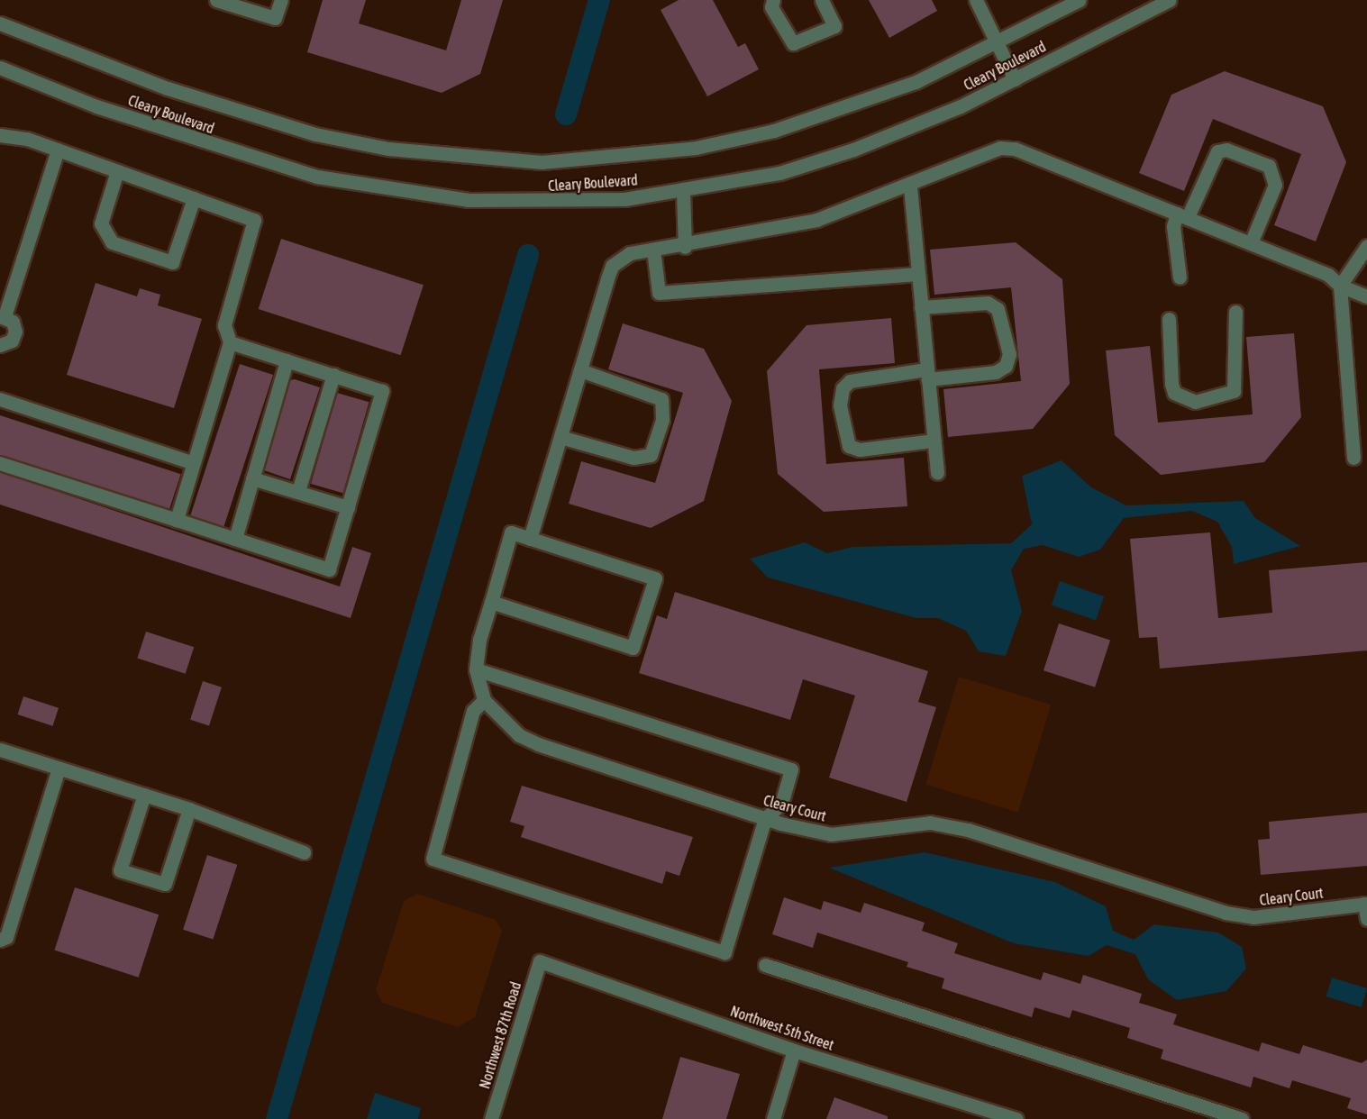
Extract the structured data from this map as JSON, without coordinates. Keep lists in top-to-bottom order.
{
  "streets": {
    "street": [
      "Cleary Boulevard",
      "Cleary Court",
      "Northwest 5th Street",
      "Northwest 87th Road"
    ]
  },
  "crossings": [
    ["Northwest 5th Street", "Northwest 87th Road"]
  ]
}
